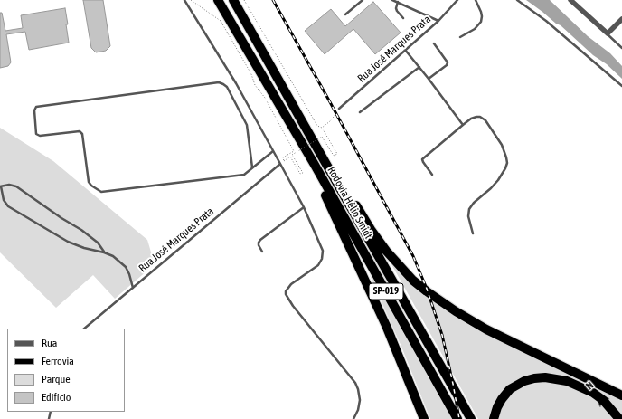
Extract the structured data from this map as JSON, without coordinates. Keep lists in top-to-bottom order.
{
  "streets": {
    "highway": ["Rodovia Hélio Smidt", "SP-019"],
    "lane": ["Rua José Marques Prata"]
  },
  "legend": [
    "Rua",
    "Ferrovia",
    "Parque",
    "Edifício"
  ],
  "north": "top left"
}
